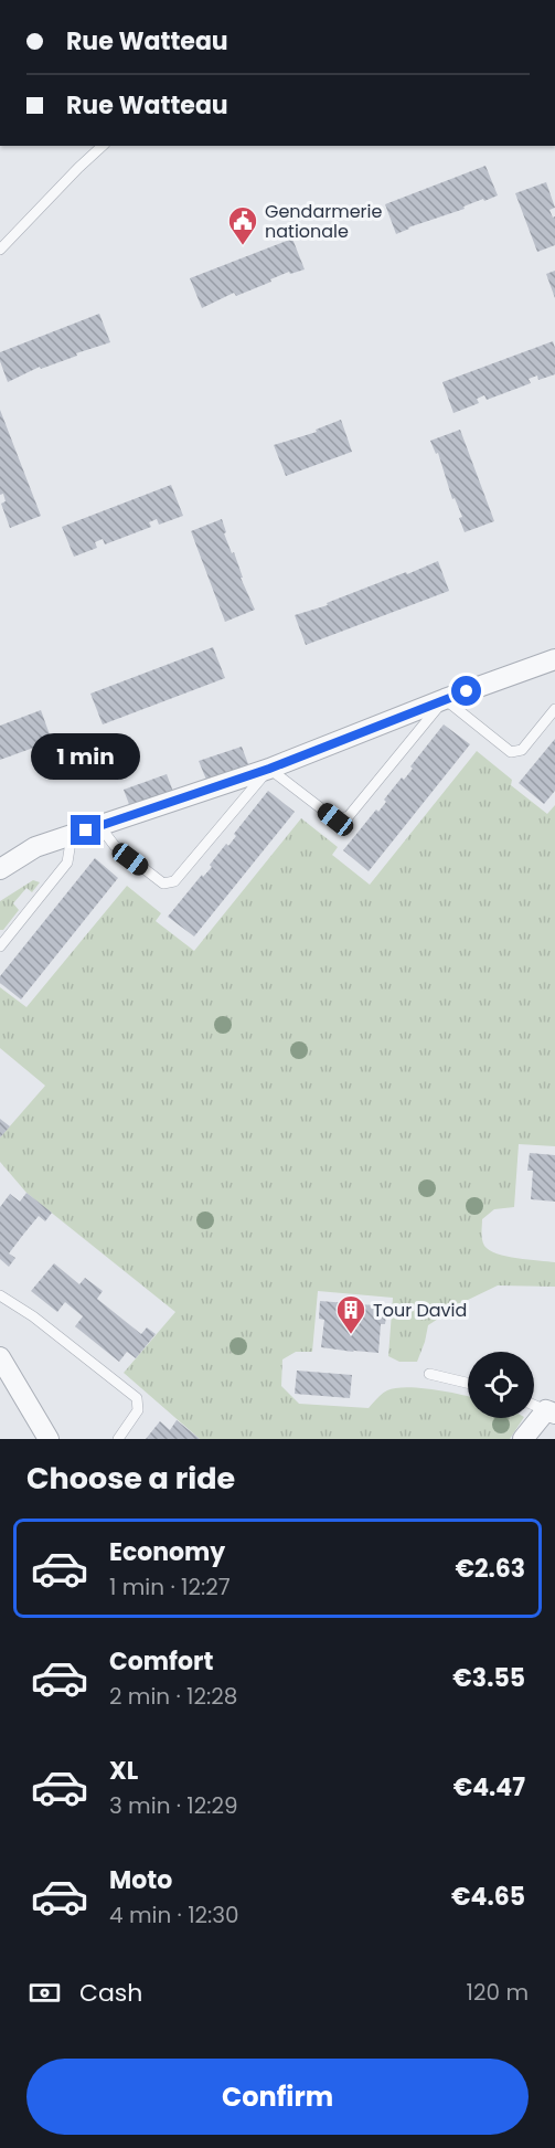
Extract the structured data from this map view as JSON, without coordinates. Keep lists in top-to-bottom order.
{
  "places": {
    "public building": ["Gendarmerie nationale"],
    "building": ["Tour David"]
  },
  "page": {
    "banner": ["Rue Watteau", "Rue Watteau"],
    "bubble": "1 min",
    "heading": "Choose a ride",
    "list": [
      {
        "name": "Economy",
        "note": "1 min · 12:27",
        "value": "€2.63"
      },
      {
        "name": "Comfort",
        "note": "2 min · 12:28",
        "value": "€3.55"
      },
      {
        "name": "XL",
        "note": "3 min · 12:29",
        "value": "€4.47"
      },
      {
        "name": "Moto",
        "note": "4 min · 12:30",
        "value": "€4.65"
      }
    ],
    "pay": ["Cash", "120 m"],
    "buttons": "Confirm"
  }
}
